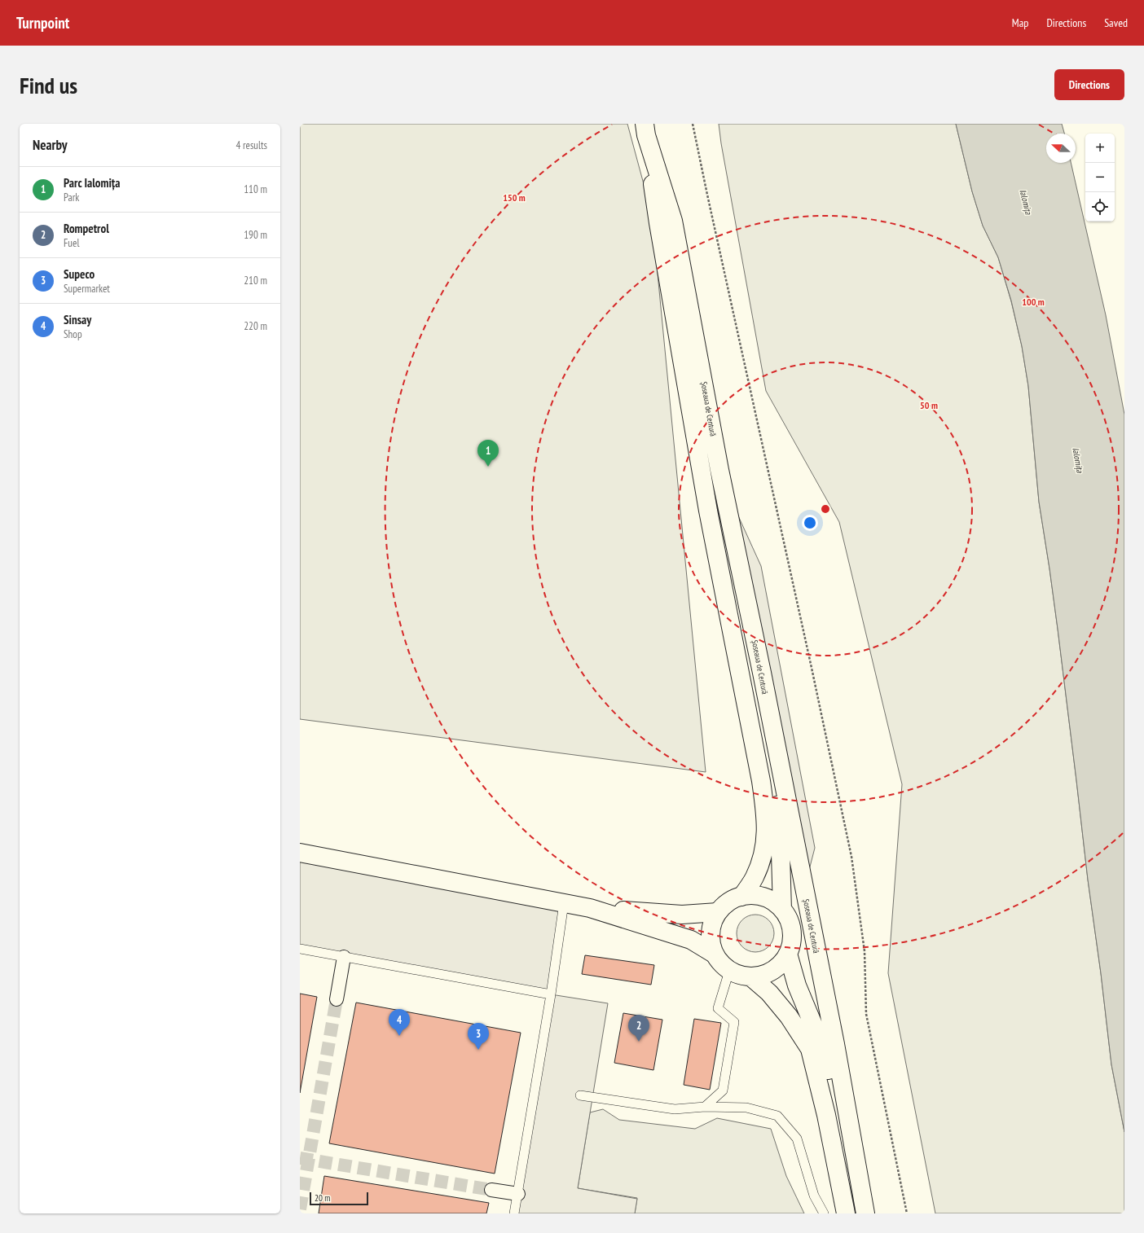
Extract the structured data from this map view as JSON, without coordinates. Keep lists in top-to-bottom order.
{
  "streets": {
    "main road": ["Șoseaua de Centură"]
  },
  "water": ["Ialomița"],
  "scale_bar": "20 m",
  "north": "left",
  "page": {
    "header": "Turnpoint",
    "nav": ["Map", "Directions", "Saved"],
    "buttons": "Directions",
    "title": "Find us",
    "heading": ["Nearby", "4 results"],
    "map_buttons": ["+", "−"],
    "list": [
      {
        "mark": "1",
        "name": "Parc Ialomița",
        "note": "Park",
        "value": "110 m"
      },
      {
        "mark": "2",
        "name": "Rompetrol",
        "note": "Fuel",
        "value": "190 m"
      },
      {
        "mark": "3",
        "name": "Supeco",
        "note": "Supermarket",
        "value": "210 m"
      },
      {
        "mark": "4",
        "name": "Sinsay",
        "note": "Shop",
        "value": "220 m"
      }
    ],
    "pins": [
      "1",
      "4",
      "2",
      "3"
    ],
    "scale": "20 m"
  },
  "rings": ["150 m", "100 m", "50 m"]
}
